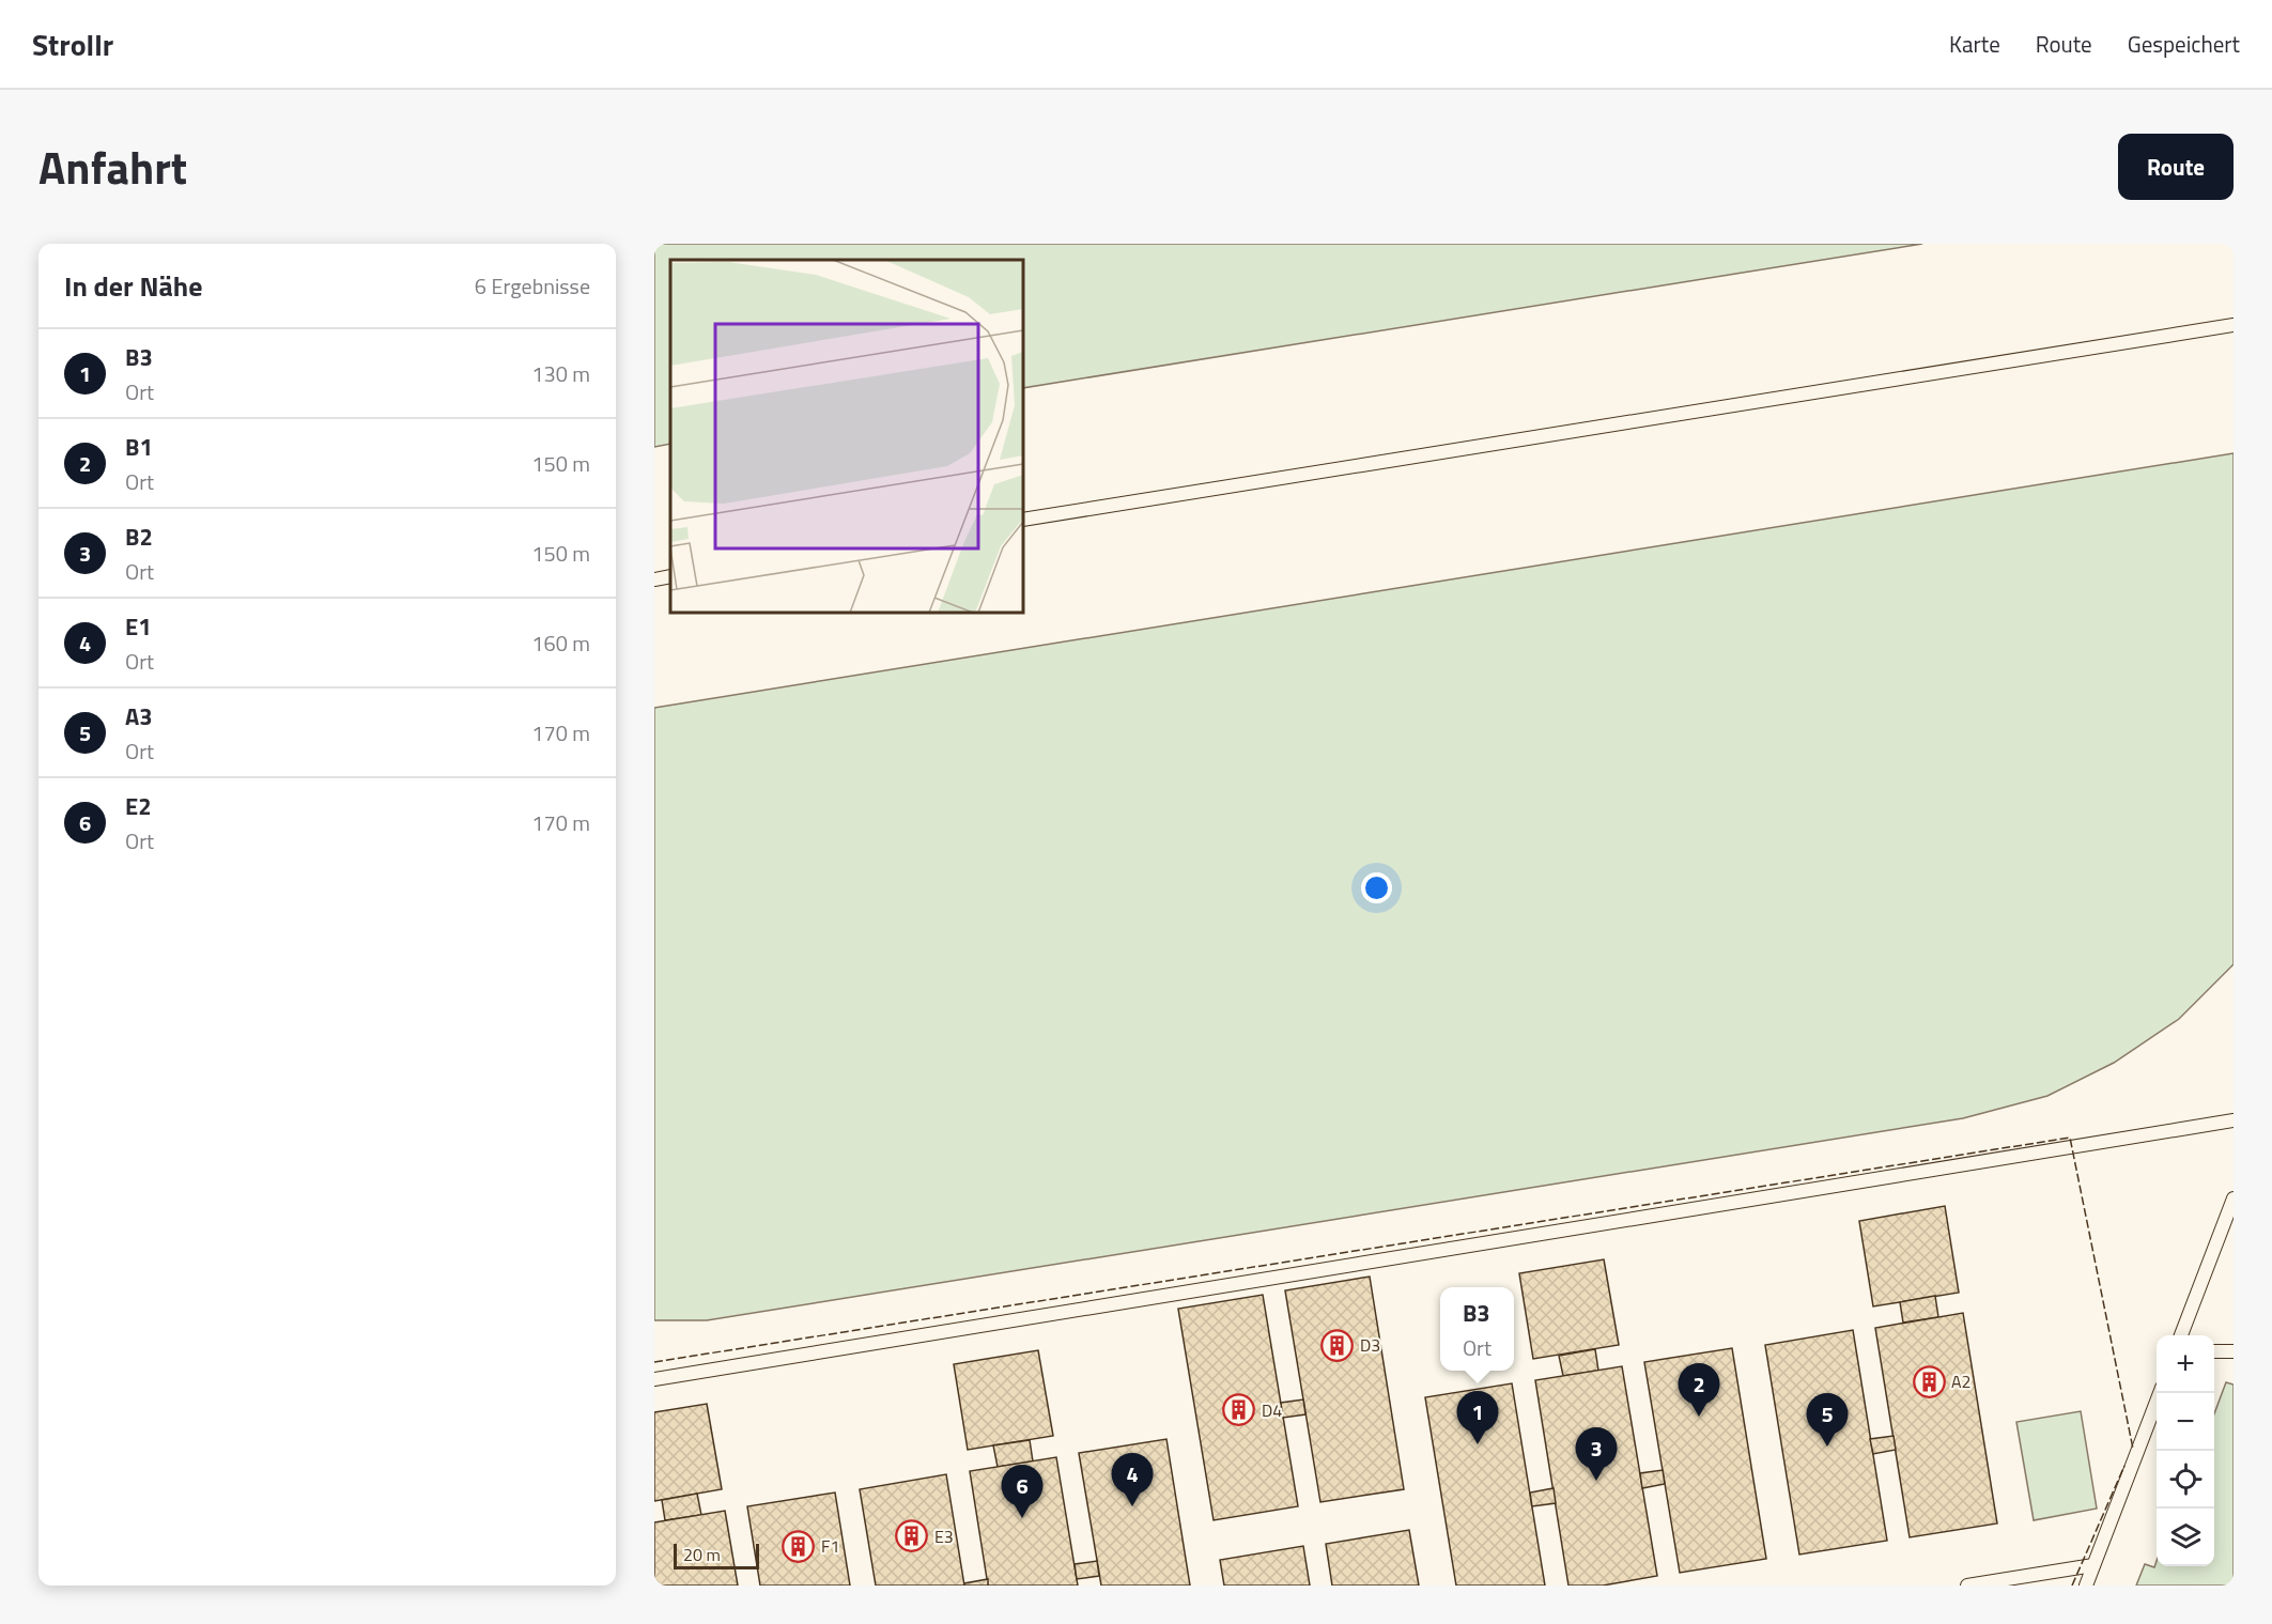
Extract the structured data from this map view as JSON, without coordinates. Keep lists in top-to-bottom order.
{
  "places": {
    "building": [
      "D3",
      "A2",
      "D4",
      "E3",
      "F1"
    ]
  },
  "scale_bar": "20 m",
  "page": {
    "header": "Strollr",
    "nav": ["Karte", "Route", "Gespeichert"],
    "title": "Anfahrt",
    "buttons": "Route",
    "heading": ["In der Nähe", "6 Ergebnisse"],
    "list": [
      {
        "mark": "1",
        "name": "B3",
        "note": "Ort",
        "value": "130 m"
      },
      {
        "mark": "2",
        "name": "B1",
        "note": "Ort",
        "value": "150 m"
      },
      {
        "mark": "3",
        "name": "B2",
        "note": "Ort",
        "value": "150 m"
      },
      {
        "mark": "4",
        "name": "E1",
        "note": "Ort",
        "value": "160 m"
      },
      {
        "mark": "5",
        "name": "A3",
        "note": "Ort",
        "value": "170 m"
      },
      {
        "mark": "6",
        "name": "E2",
        "note": "Ort",
        "value": "170 m"
      }
    ],
    "popup": ["B3", "Ort"],
    "map_buttons": ["+", "−"],
    "pins": [
      "2",
      "1",
      "5",
      "3",
      "4",
      "6"
    ],
    "scale": "20 m"
  }
}
